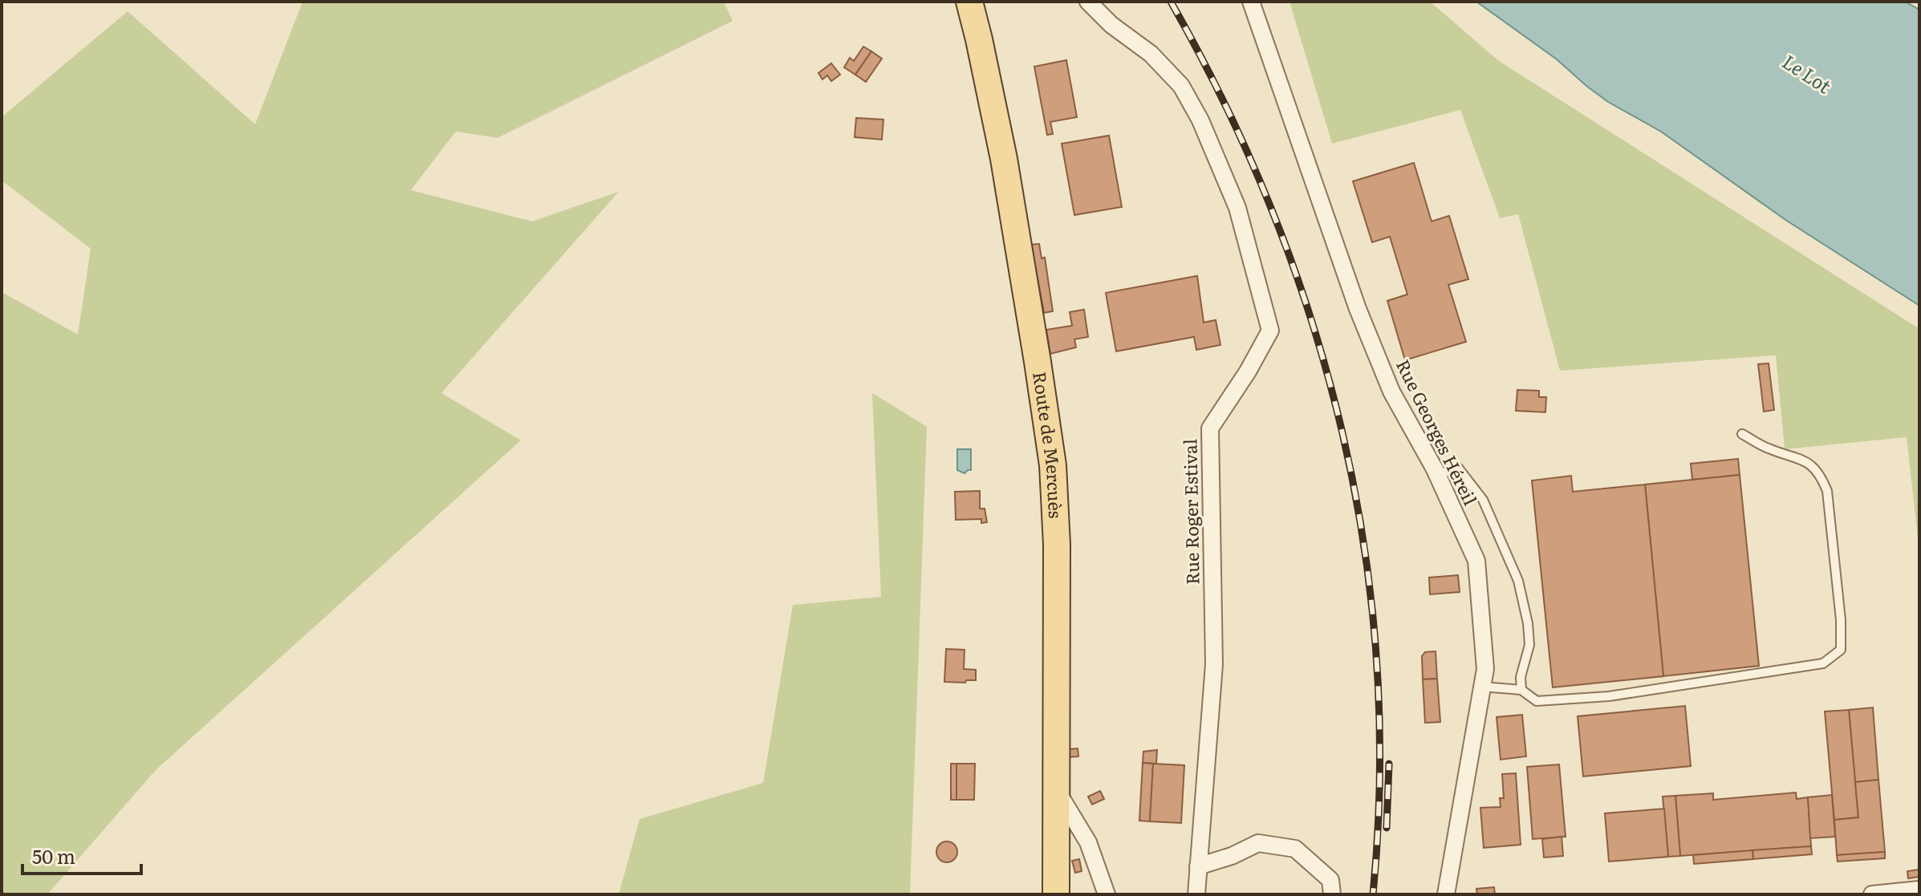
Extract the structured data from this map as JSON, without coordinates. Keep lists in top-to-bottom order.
{
  "streets": {
    "main road": ["Route de Mercuès"],
    "street": ["Rue Georges Héreil", "Rue Roger Estival"]
  },
  "water": ["Le Lot"],
  "scale_bar": "50 m"
}
